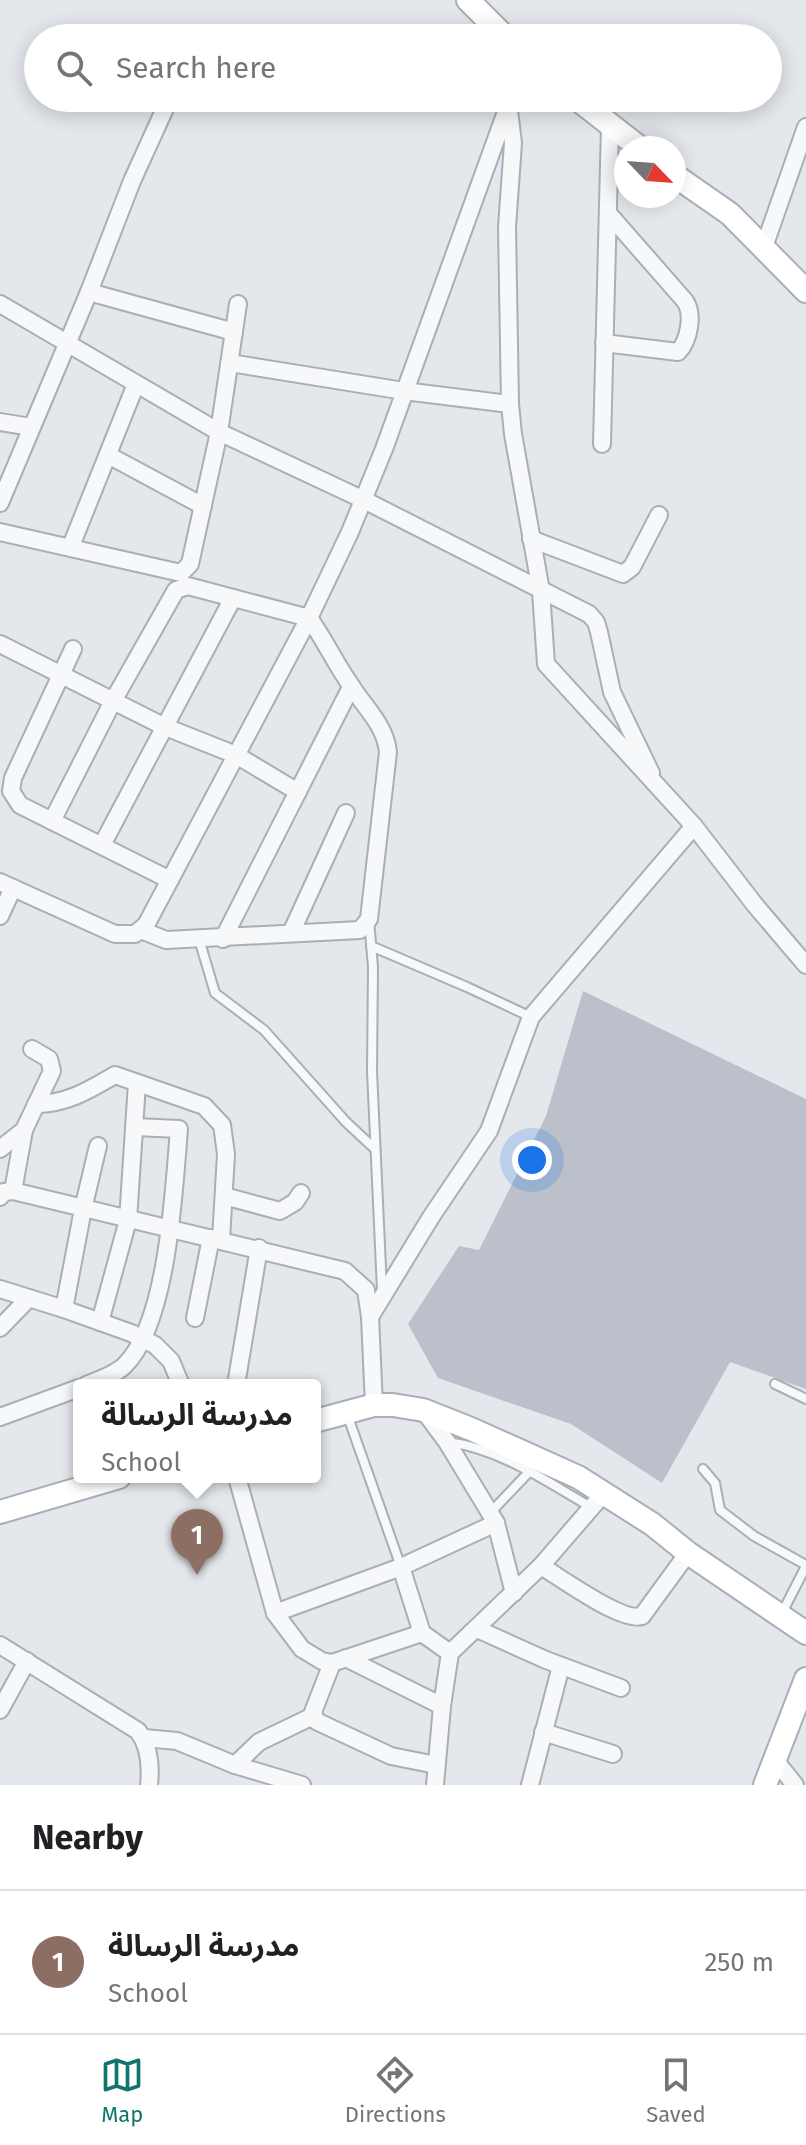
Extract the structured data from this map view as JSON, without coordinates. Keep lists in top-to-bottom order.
{
  "north": "bottom right",
  "page": {
    "search": "Search here",
    "popup": ["مدرسة الرسالة", "School"],
    "pins": "1",
    "heading": "Nearby",
    "list": [
      {
        "mark": "1",
        "name": "مدرسة الرسالة",
        "note": "School",
        "value": "250 m"
      }
    ],
    "nav": ["Map", "Directions", "Saved"]
  }
}
